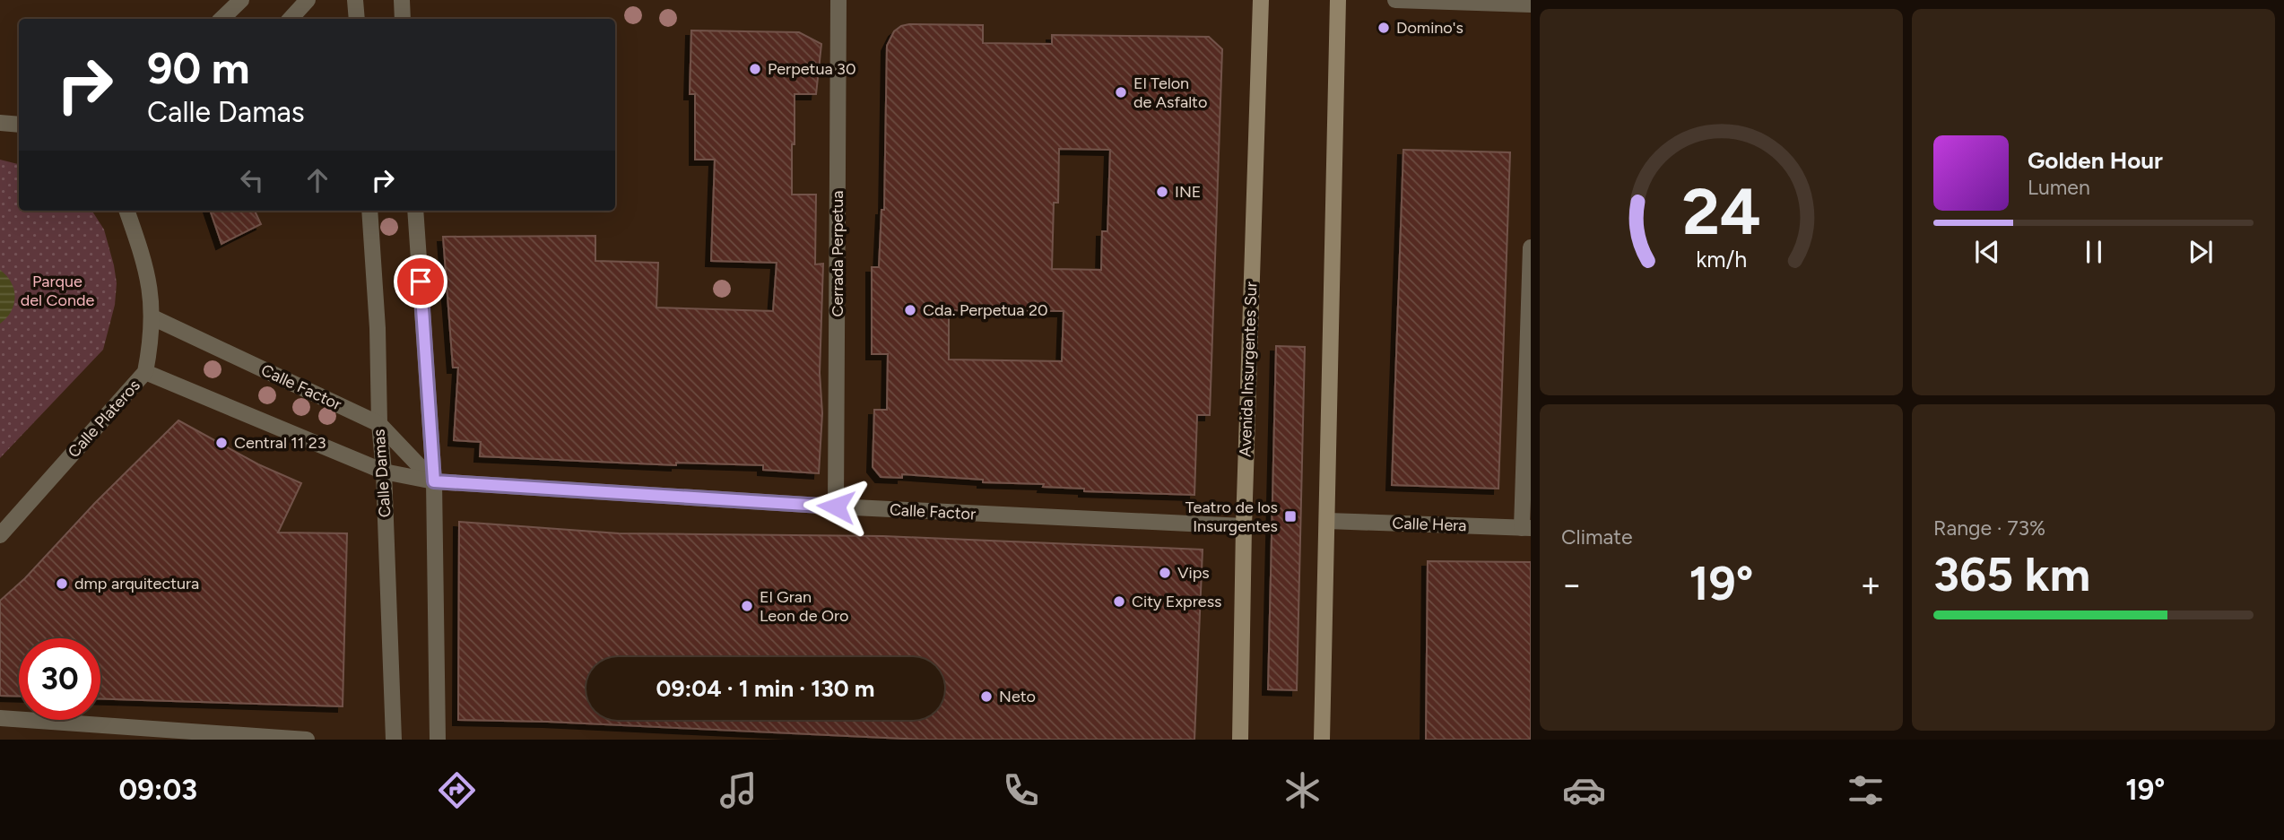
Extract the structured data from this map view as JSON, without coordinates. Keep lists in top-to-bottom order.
{
  "streets": {
    "main road": ["Avenida Insurgentes Sur"],
    "street": [
      "Cerrada Perpetua",
      "Calle Factor",
      "Calle Plateros",
      "Calle Damas",
      "Calle Hera"
    ]
  },
  "crossings": [
    ["Cerrada Perpetua", "Calle Factor"],
    ["Avenida Insurgentes Sur", "Calle Factor"],
    ["Calle Factor", "Calle Plateros"],
    ["Calle Factor", "Calle Damas"]
  ],
  "parks": ["Parque del Conde"],
  "places": {
    "other": [
      "Domino's",
      "Perpetua 30",
      "El Telon de Asfalto",
      "INE",
      "Cda. Perpetua 20",
      "Central 11 23",
      "Vips",
      "dmp arquitectura",
      "City Express",
      "El Gran Leon de Oro",
      "Neto"
    ],
    "transit": ["Teatro de los Insurgentes"]
  },
  "page": {
    "turn": ["90 m", "Calle Damas"],
    "song": ["Golden Hour", "Lumen"],
    "tile": [
      "Climate",
      ["Range · 73%", "365 km"]
    ],
    "heat": ["−", "19°", "+"],
    "limit": "30",
    "trip": "09:04 · 1 min · 130 m",
    "tabs": ["09:03", "19°"],
    "gauge": ["24", "km/h"]
  }
}
